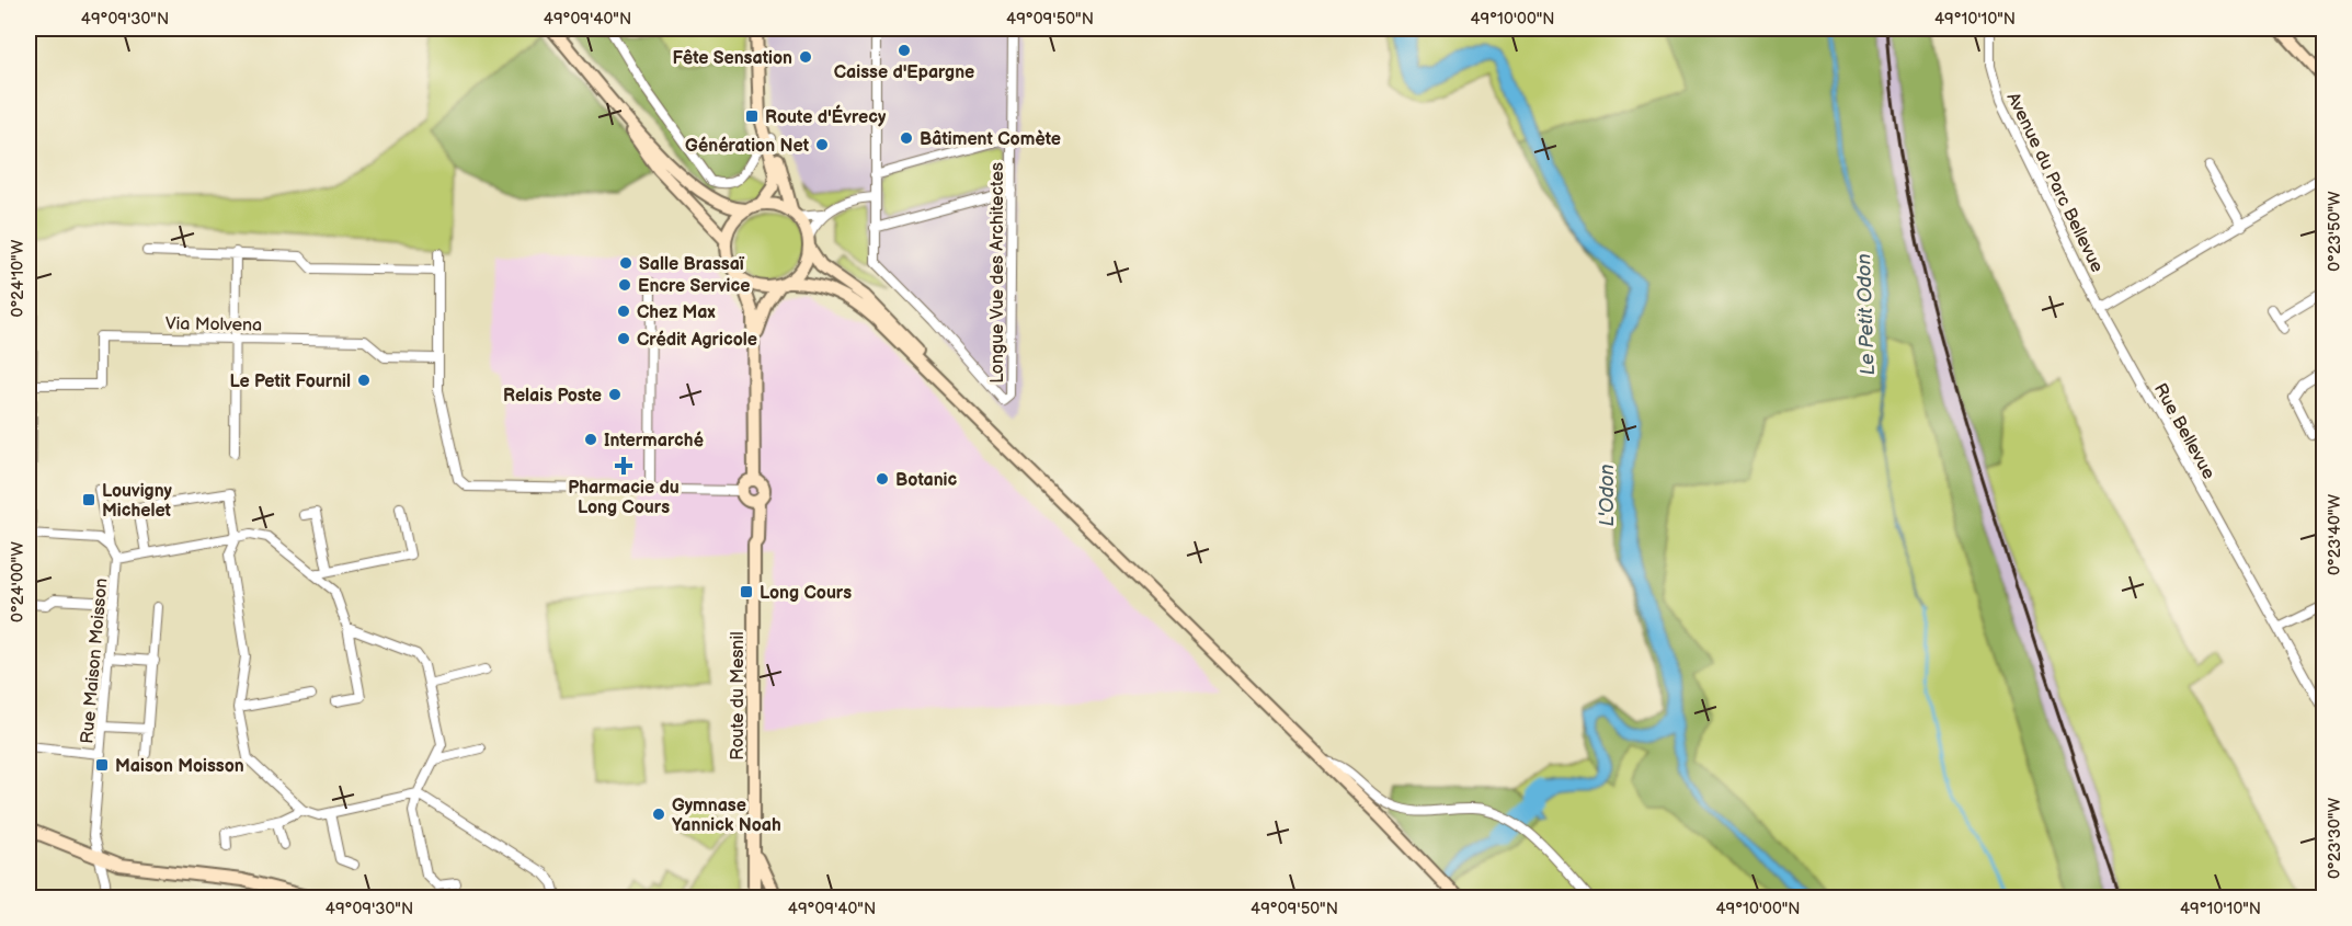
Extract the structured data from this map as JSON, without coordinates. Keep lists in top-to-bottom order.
{
  "streets": {
    "main road": ["Route du Mesnil"],
    "street": [
      "Avenue du Parc Bellevue",
      "Longue Vue des Architectes",
      "Via Molvena",
      "Rue Bellevue",
      "Rue Maison Moisson"
    ]
  },
  "crossings": [
    ["Avenue du Parc Bellevue", "Rue Bellevue"]
  ],
  "water": ["Le Petit Odon", "L'Odon"],
  "places": {
    "other": [
      "Caisse d'Epargne",
      "Fête Sensation",
      "Bâtiment Comète",
      "Génération Net",
      "Salle Brassaï",
      "Encre Service",
      "Chez Max",
      "Crédit Agricole",
      "Le Petit Fournil",
      "Relais Poste",
      "Intermarché",
      "Botanic",
      "Gymnase Yannick Noah"
    ],
    "transit": [
      "Route d'Évrecy",
      "Louvigny Michelet",
      "Long Cours",
      "Maison Moisson"
    ],
    "health": ["Pharmacie du Long Cours"]
  },
  "coordinates": [
    "49°09'30\"N",
    "49°09'40\"N",
    "49°09'50\"N",
    "49°10'00\"N",
    "49°10'10\"N",
    "0°23'50\"W",
    "0°24'10\"W",
    "0°23'40\"W",
    "0°24'00\"W",
    "0°23'30\"W"
  ]
}
